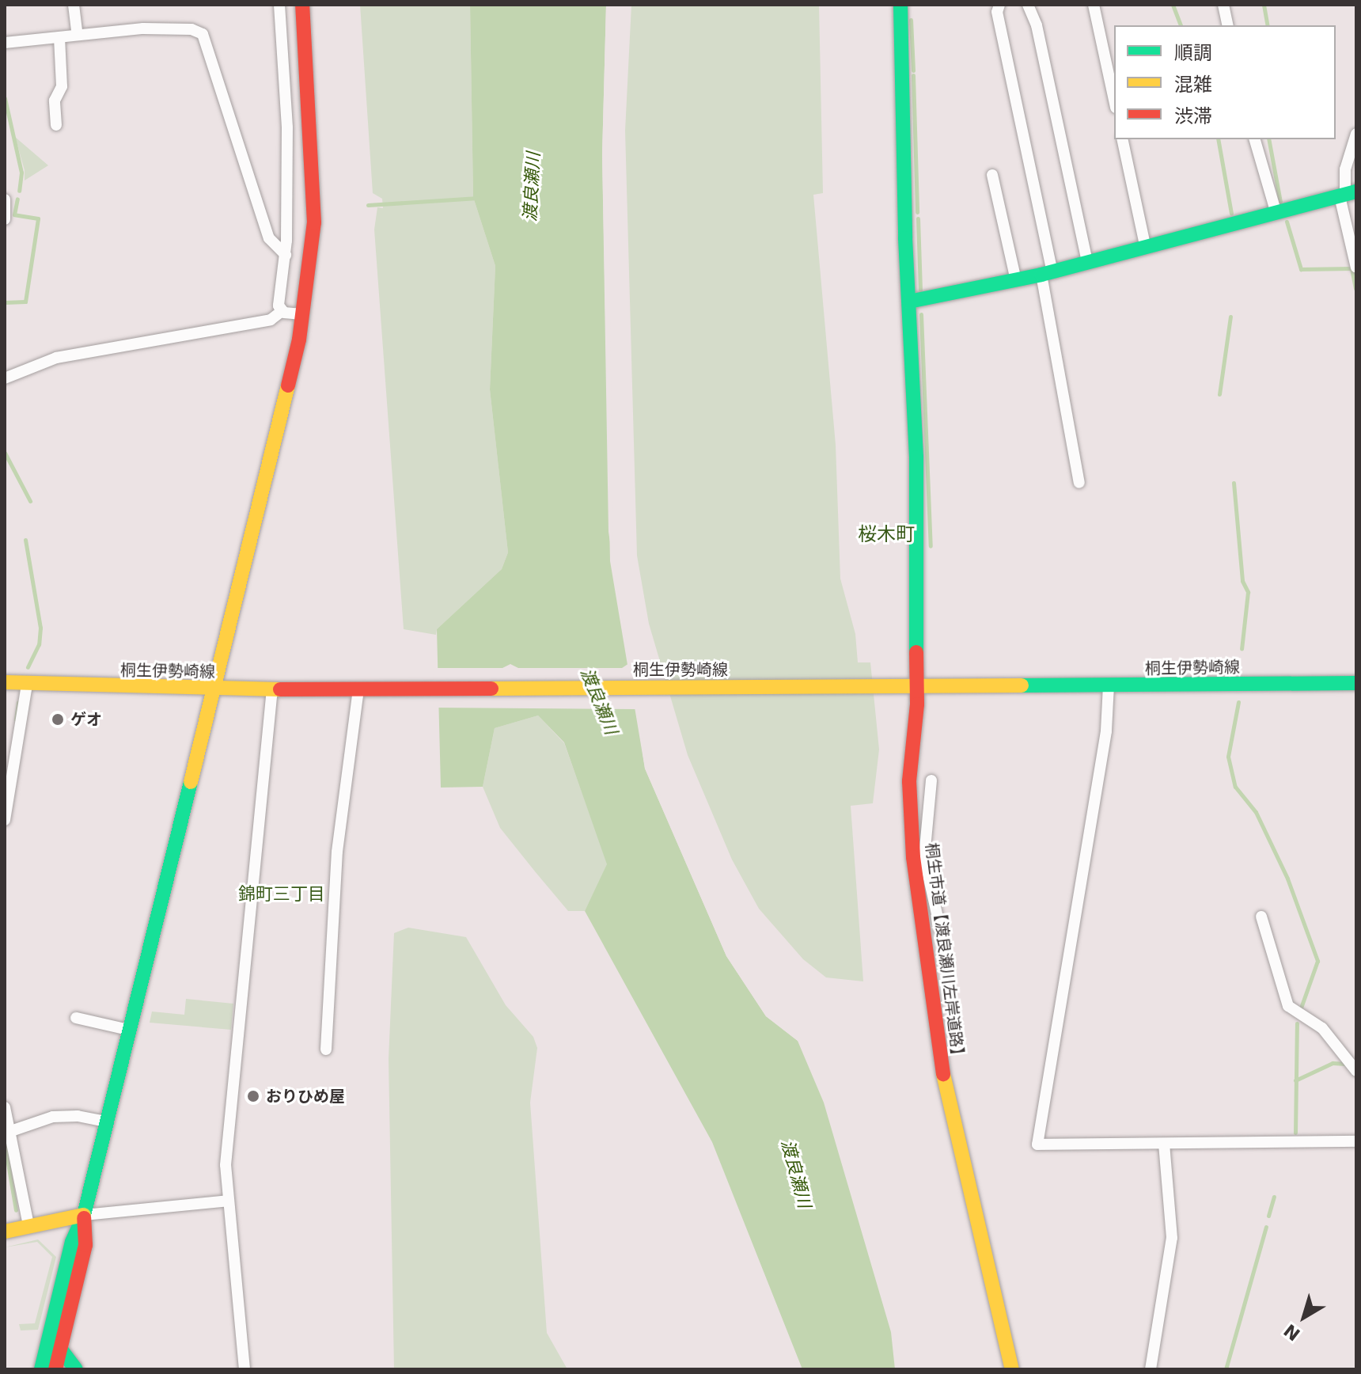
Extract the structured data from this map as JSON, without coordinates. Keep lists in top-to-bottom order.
{
  "streets": {
    "street": ["桐生伊勢崎線", "桐生市道【渡良瀬川左岸道路】"]
  },
  "crossings": [
    ["桐生伊勢崎線", "桐生市道【渡良瀬川左岸道路】"]
  ],
  "districts": ["桜木町", "錦町三丁目"],
  "water": ["渡良瀬川"],
  "places": ["ゲオ", "おりひめ屋"],
  "legend": ["順調", "混雑", "渋滞"],
  "north": "bottom left"
}
